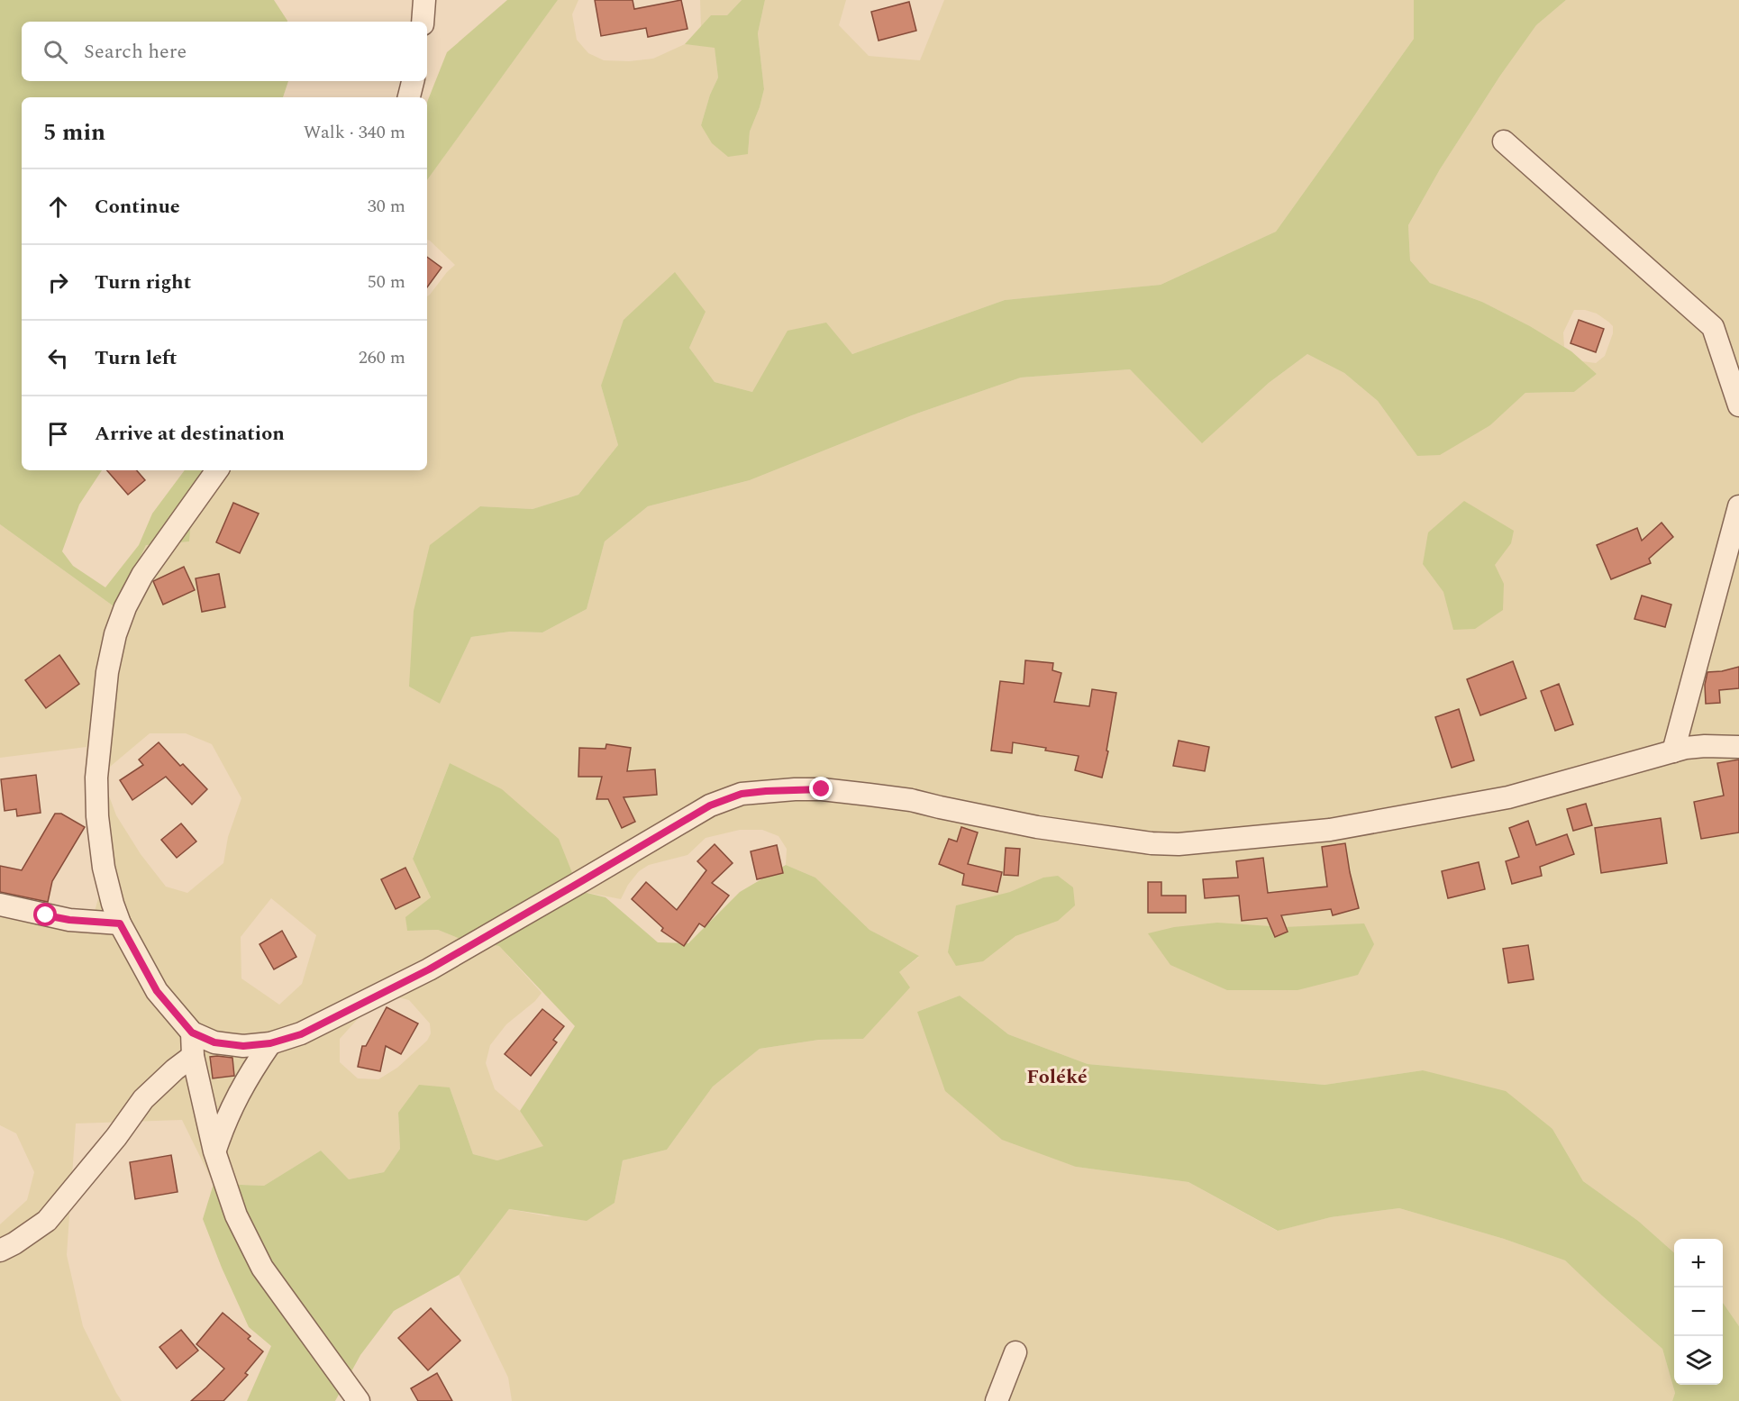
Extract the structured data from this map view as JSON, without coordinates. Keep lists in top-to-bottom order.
{
  "districts": ["Foléké"],
  "page": {
    "search": "Search here",
    "heading": ["5 min", "Walk · 340 m"],
    "list": [
      ["Continue", "30 m"],
      ["Turn right", "50 m"],
      ["Turn left", "260 m"],
      "Arrive at destination"
    ],
    "map_buttons": ["+", "−"]
  }
}
